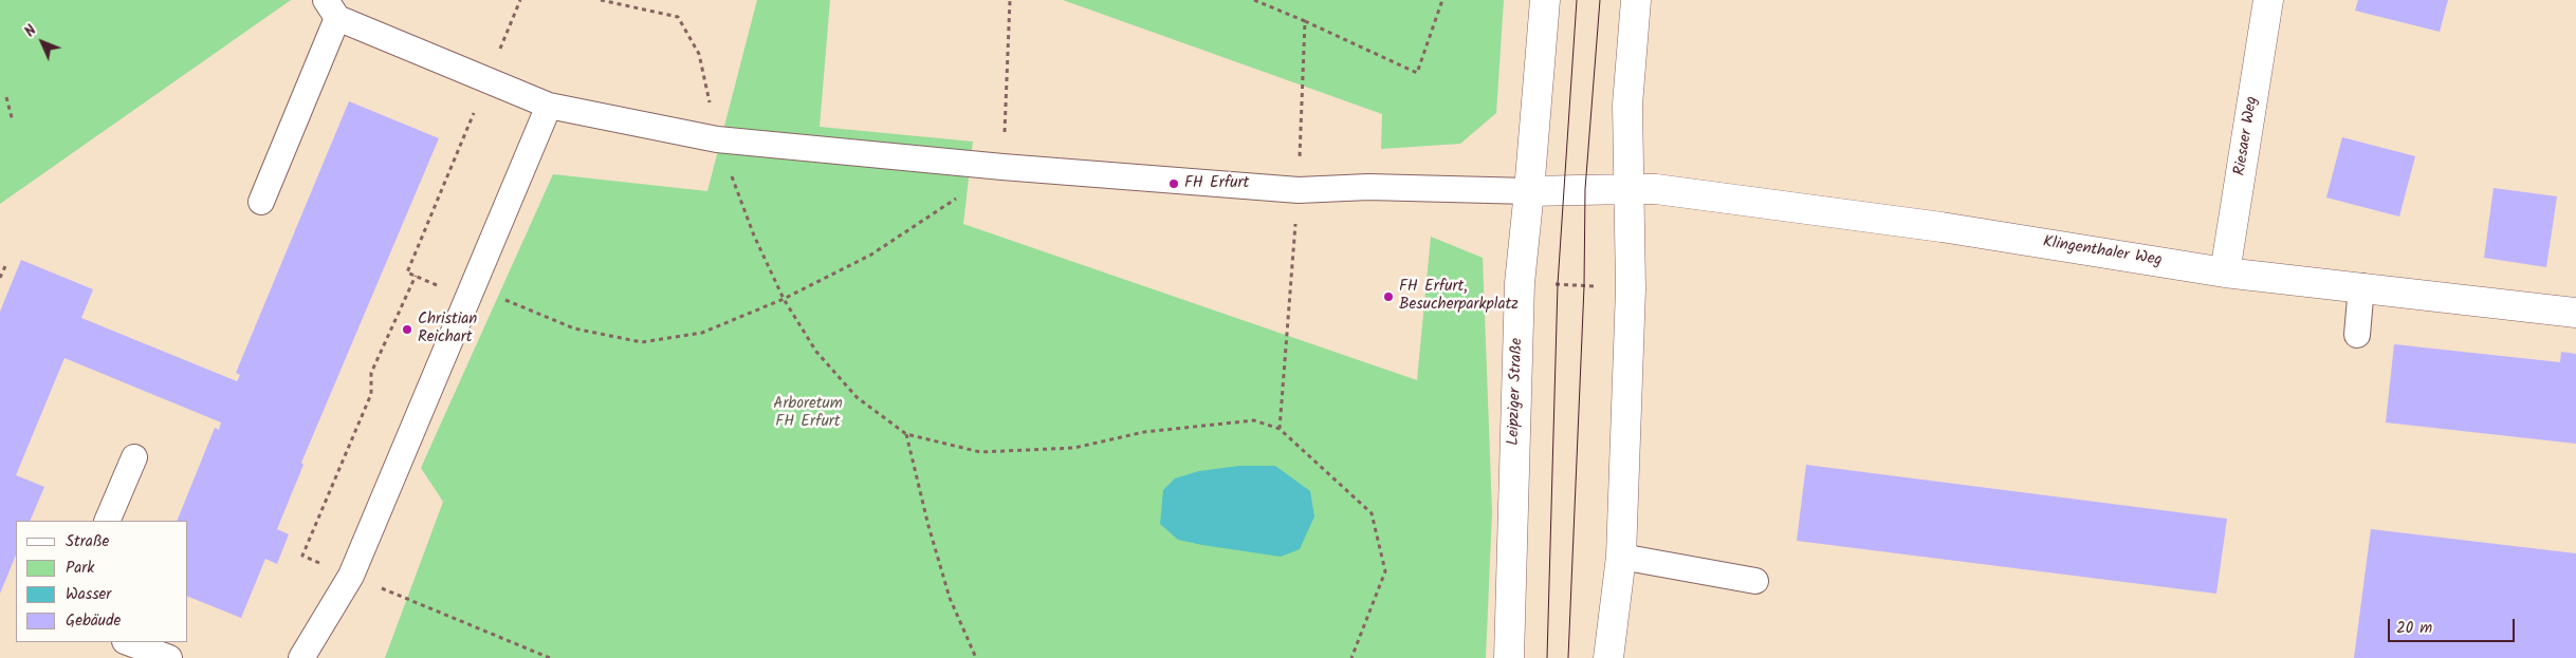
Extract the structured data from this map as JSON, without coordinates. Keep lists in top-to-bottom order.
{
  "streets": {
    "main road": ["Riesaer Weg", "Klingenthaler Weg", "Leipziger Straße"]
  },
  "crossings": [
    ["Riesaer Weg", "Klingenthaler Weg"],
    ["Klingenthaler Weg", "Leipziger Straße"]
  ],
  "parks": ["Arboretum FH Erfurt"],
  "places": ["FH Erfurt", "FH Erfurt, Besucherparkplatz", "Christian Reichart"],
  "legend": [
    "Straße",
    "Park",
    "Wasser",
    "Gebäude"
  ],
  "scale_bar": "20 m",
  "north": "top left"
}
